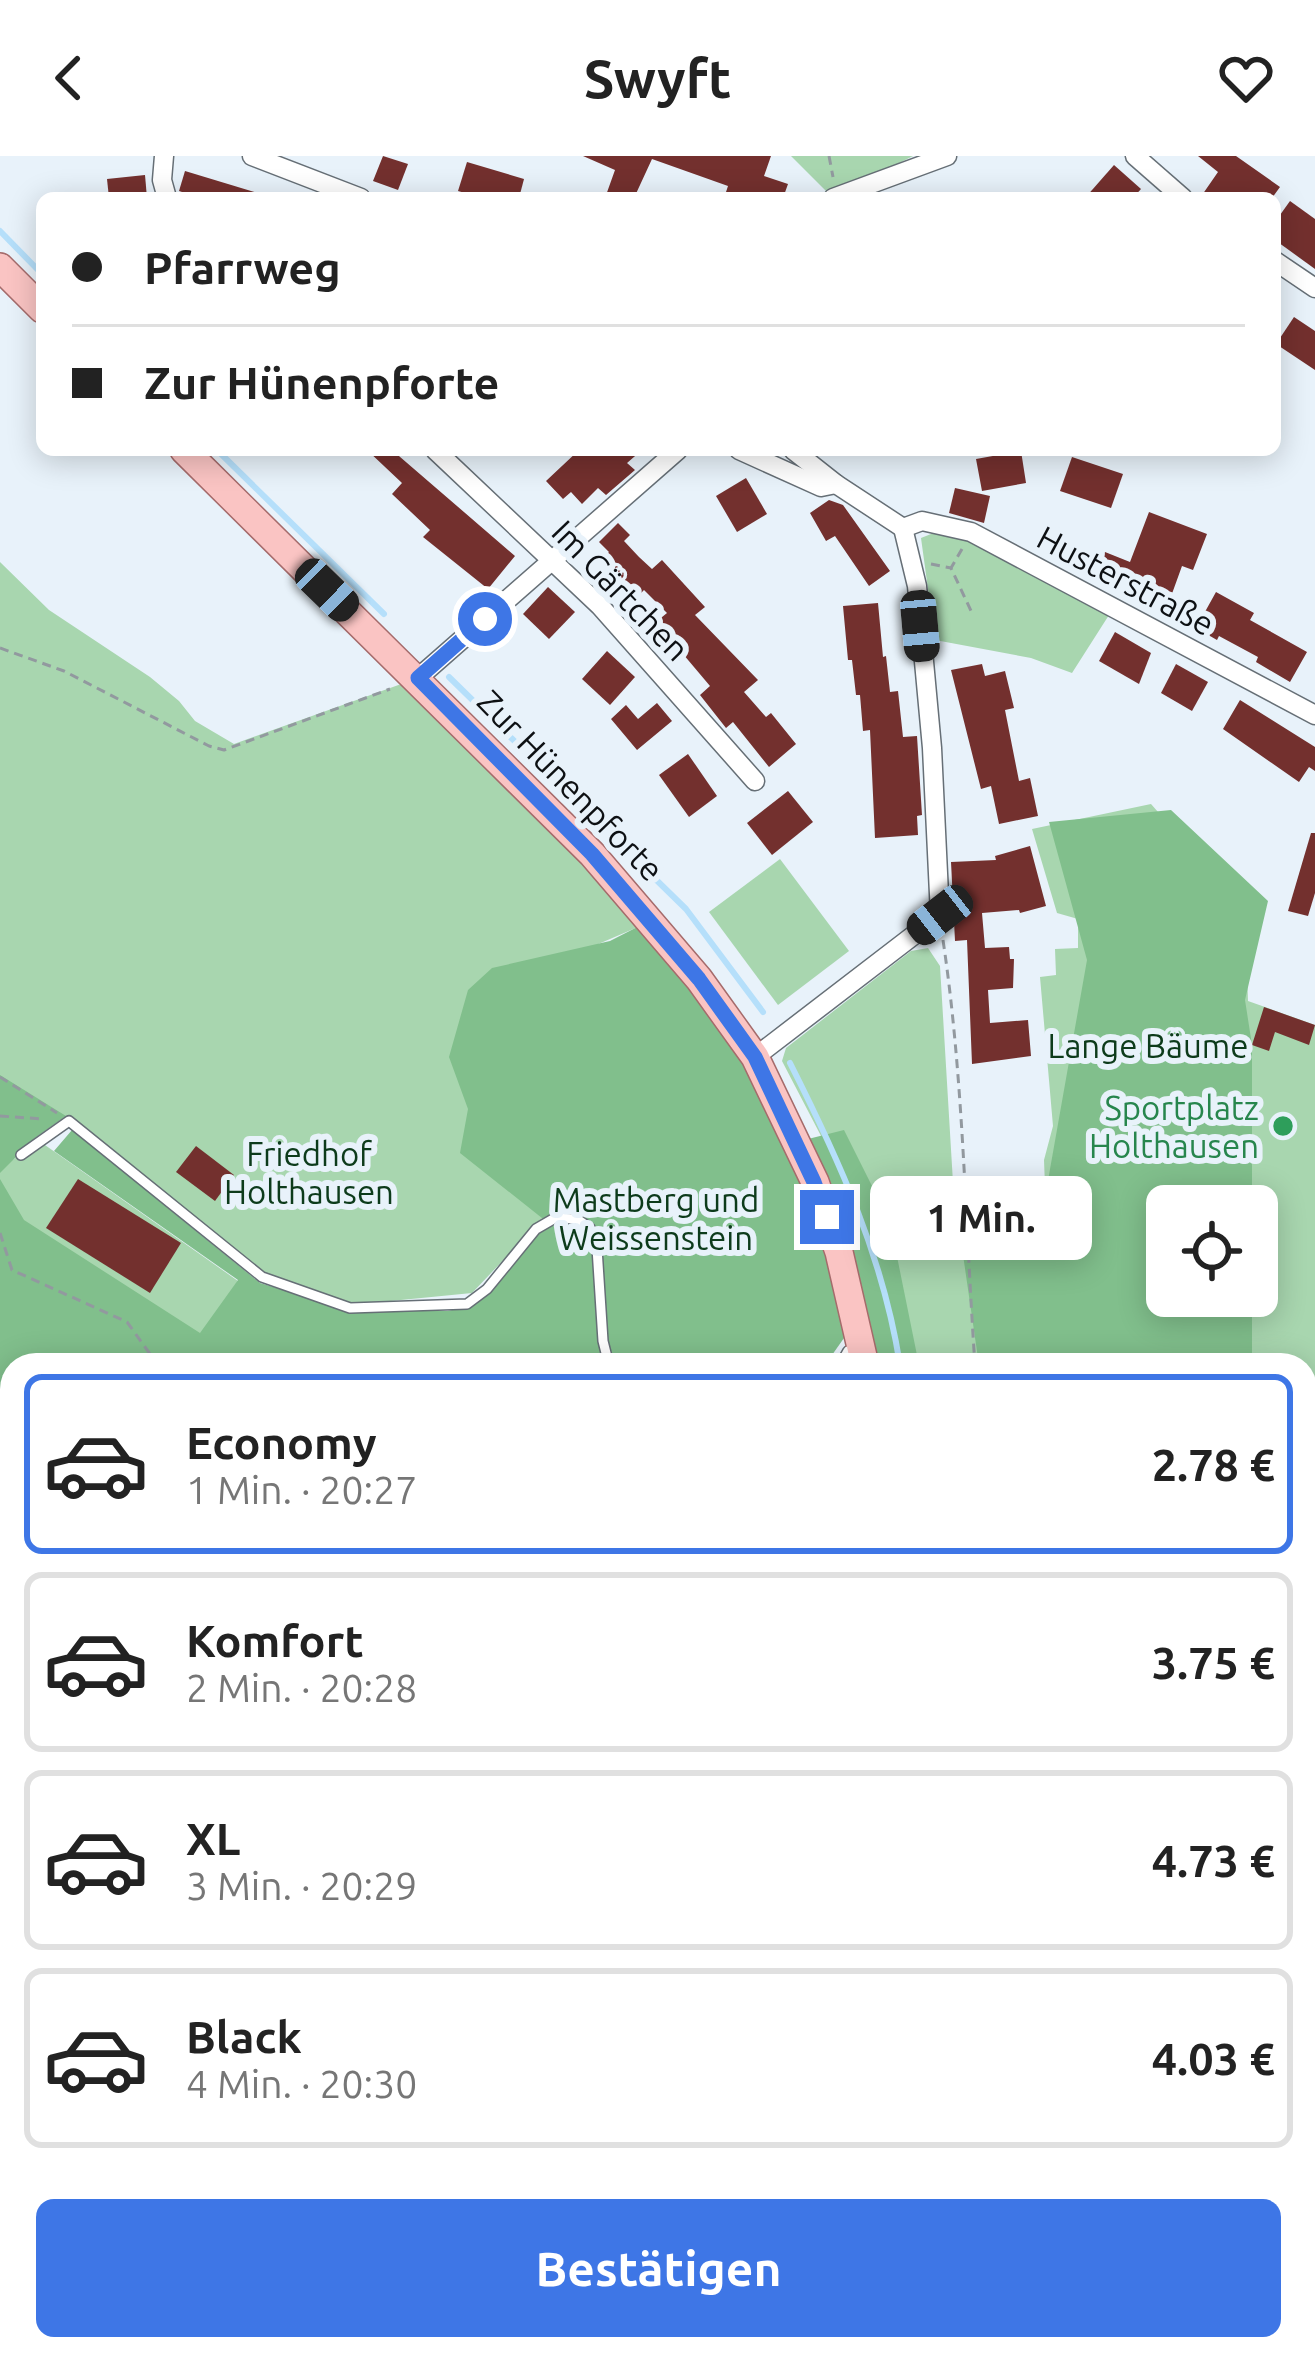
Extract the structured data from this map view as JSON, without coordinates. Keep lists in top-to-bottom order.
{
  "streets": {
    "main road": ["Zur Hünenpforte"],
    "street": ["Husterstraße", "Im Gärtchen"]
  },
  "parks": ["Lange Bäume", "Friedhof Holthausen", "Mastberg und Weissenstein"],
  "places": ["Sportplatz Holthausen"],
  "page": {
    "header": "Swyft",
    "banner": ["Pfarrweg", "Zur Hünenpforte"],
    "bubble": "1 Min.",
    "list": [
      {
        "name": "Economy",
        "note": "1 Min. · 20:27",
        "value": "2.78 €"
      },
      {
        "name": "Komfort",
        "note": "2 Min. · 20:28",
        "value": "3.75 €"
      },
      {
        "name": "XL",
        "note": "3 Min. · 20:29",
        "value": "4.73 €"
      },
      {
        "name": "Black",
        "note": "4 Min. · 20:30",
        "value": "4.03 €"
      }
    ],
    "buttons": "Bestätigen"
  }
}
